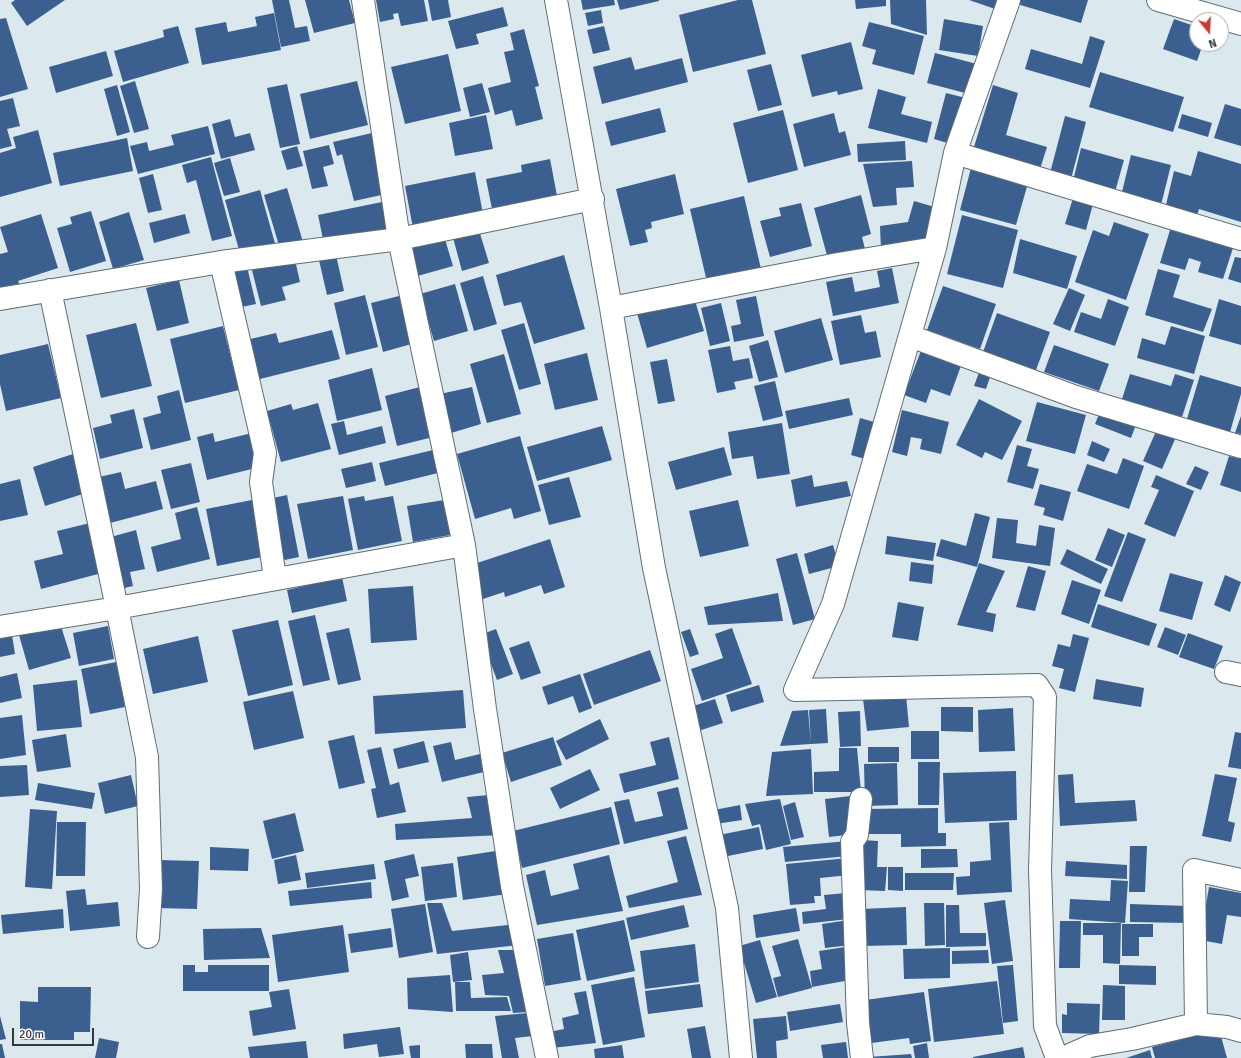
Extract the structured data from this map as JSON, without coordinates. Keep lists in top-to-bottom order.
{
  "scale_bar": "20 m",
  "north": "bottom"
}
